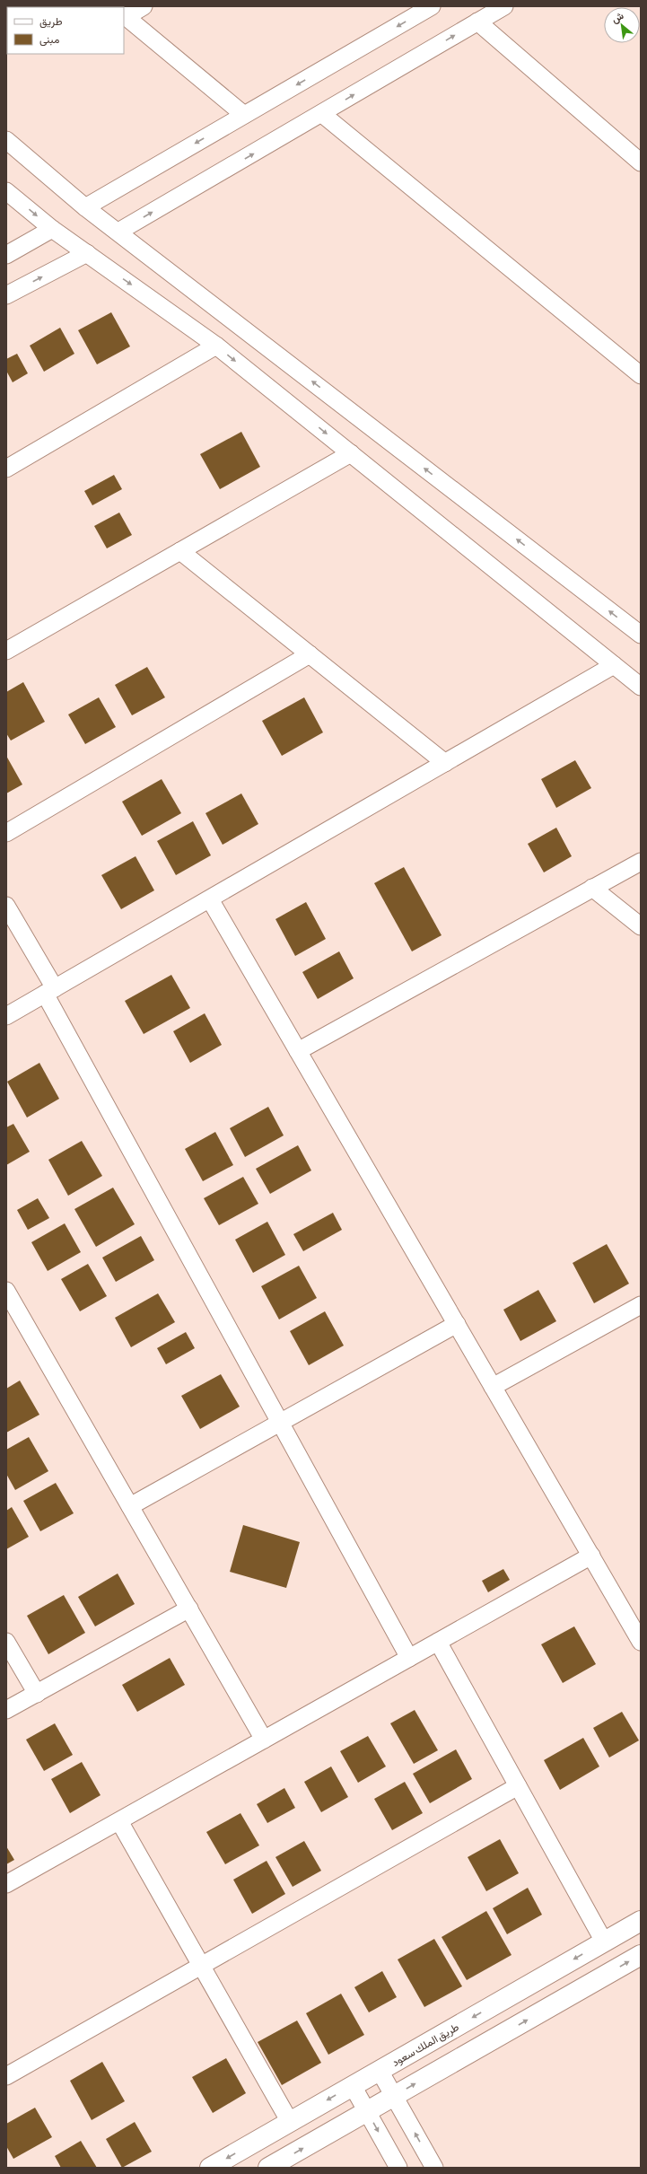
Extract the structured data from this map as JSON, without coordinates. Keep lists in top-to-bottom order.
{
  "streets": {
    "main road": ["طريق الملك سعود"]
  },
  "legend": ["طريق", "مبنى"],
  "north": "top left"
}
